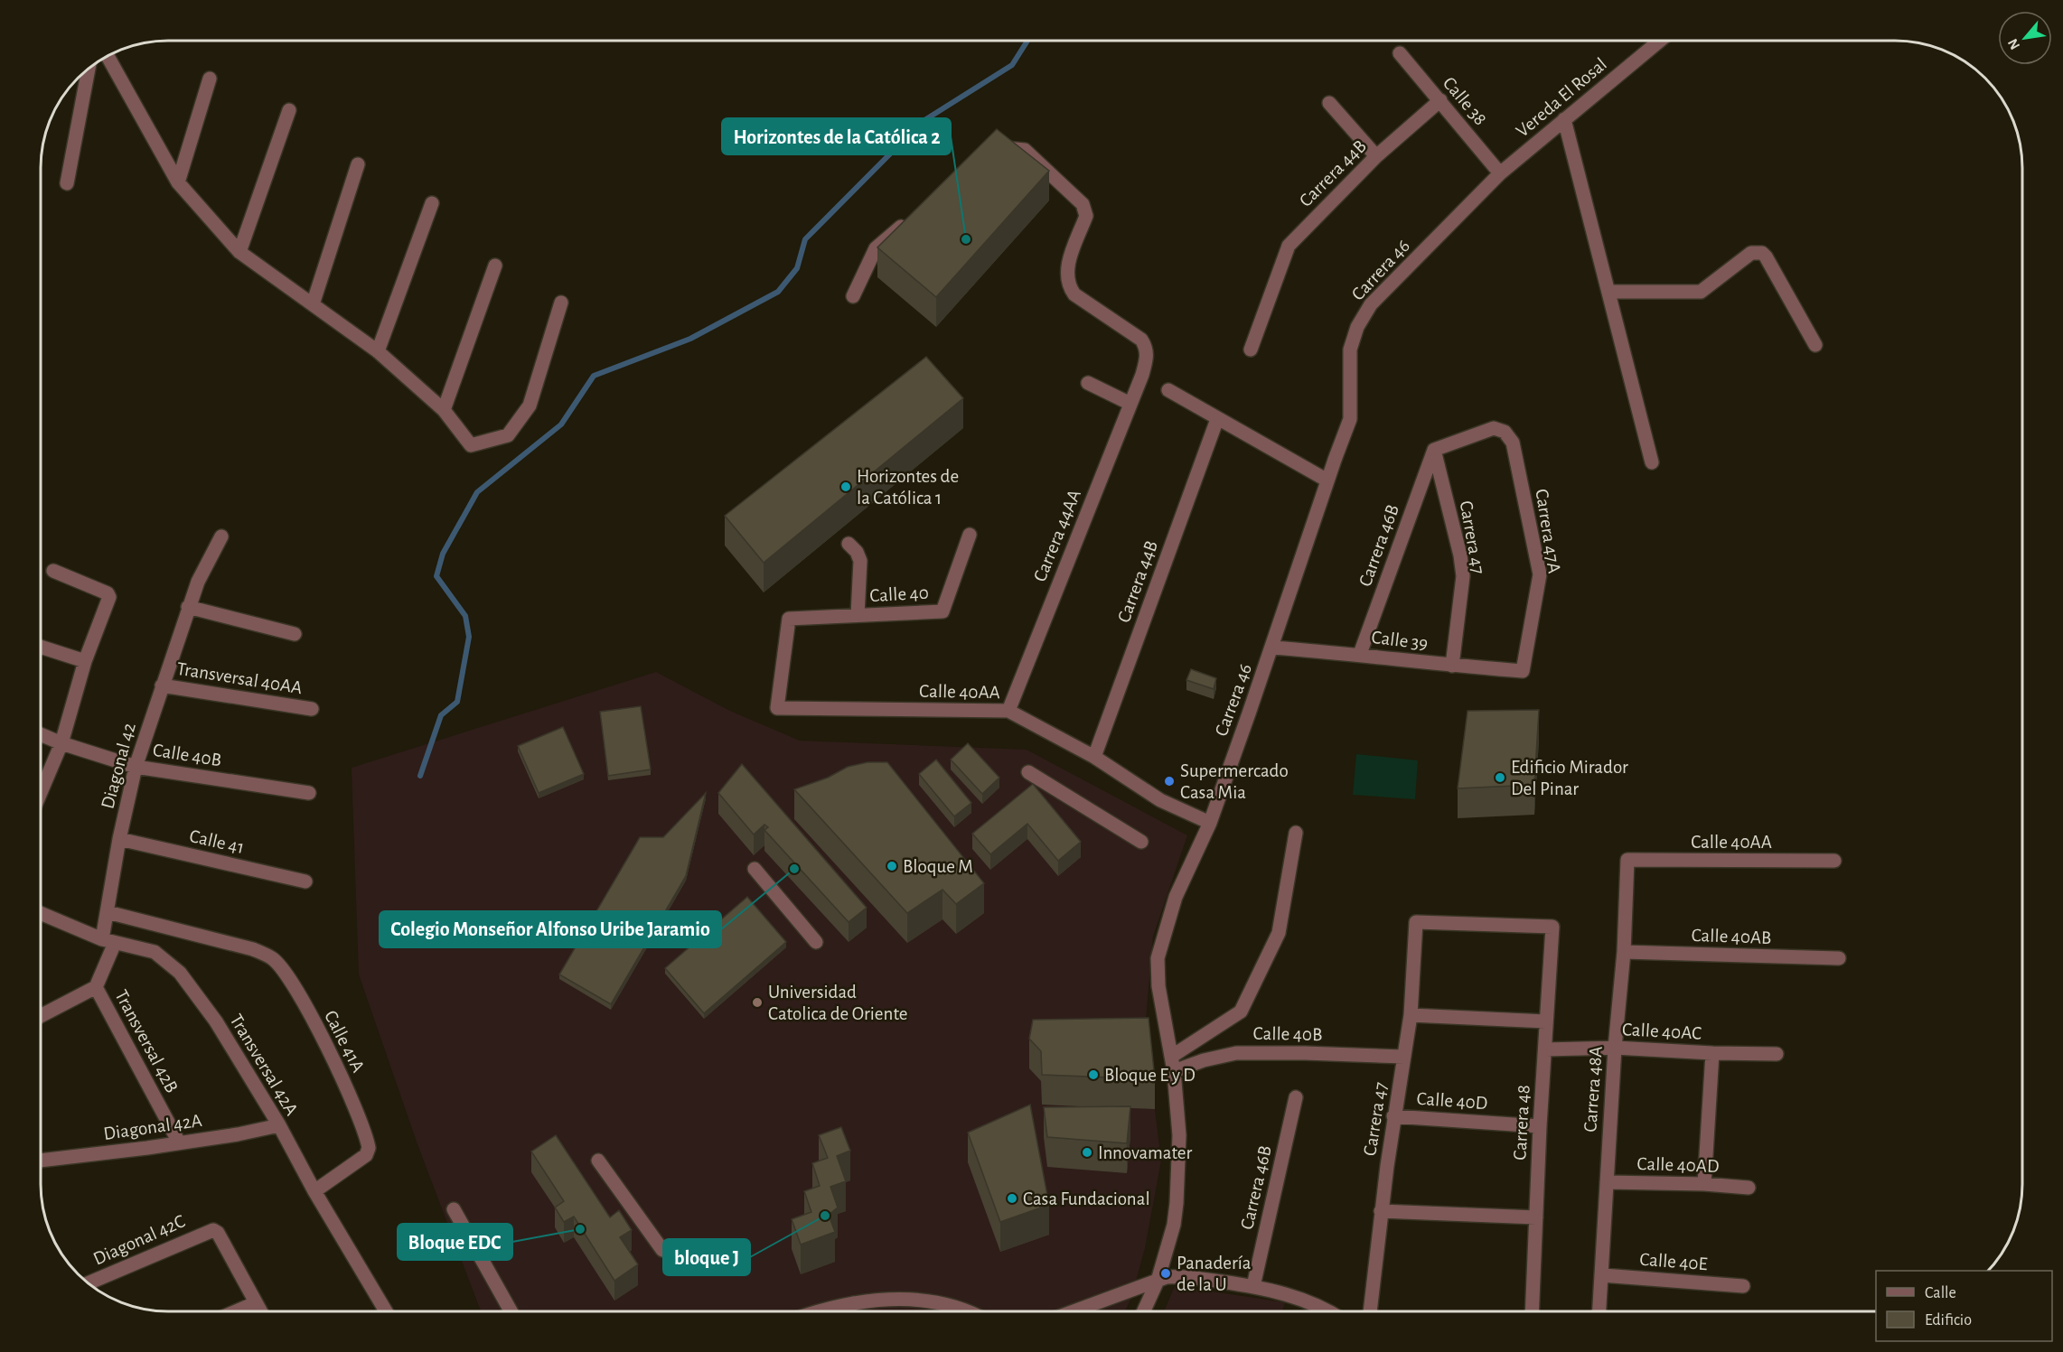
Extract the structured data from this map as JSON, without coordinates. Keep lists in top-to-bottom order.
{
  "streets": {
    "street": [
      "Vereda El Rosal",
      "Calle 38",
      "Carrera 44B",
      "Carrera 46",
      "Carrera 47A",
      "Carrera 44AA",
      "Carrera 47",
      "Carrera 46B",
      "Calle 40",
      "Calle 39",
      "Transversal 40AA",
      "Calle 40AA",
      "Calle 40B",
      "Diagonal 42",
      "Calle 41",
      "Calle 40AB",
      "Calle 40AC",
      "Transversal 42B",
      "Calle 41A",
      "Transversal 42A",
      "Carrera 48A",
      "Calle 40D",
      "Carrera 48",
      "Diagonal 42A",
      "Calle 40AD",
      "Diagonal 42C",
      "Calle 40E"
    ]
  },
  "crossings": [
    ["Vereda El Rosal", "Calle 38"],
    ["Vereda El Rosal", "Carrera 46"],
    ["Calle 38", "Carrera 44B"],
    ["Calle 38", "Carrera 46"],
    ["Carrera 44B", "Calle 40AA"],
    ["Carrera 46", "Calle 39"],
    ["Carrera 46", "Calle 40AA"],
    ["Carrera 46", "Calle 40B"],
    ["Carrera 47A", "Carrera 47"],
    ["Carrera 47A", "Carrera 46B"],
    ["Carrera 47A", "Calle 39"],
    ["Carrera 44AA", "Calle 40AA"],
    ["Carrera 47", "Carrera 46B"],
    ["Carrera 47", "Calle 39"],
    ["Carrera 47", "Calle 40B"],
    ["Carrera 47", "Calle 40D"],
    ["Carrera 47", "Carrera 48"],
    ["Carrera 46B", "Calle 39"],
    ["Calle 40", "Calle 40AA"],
    ["Transversal 40AA", "Diagonal 42"],
    ["Calle 40AA", "Carrera 48A"],
    ["Calle 40B", "Diagonal 42"],
    ["Diagonal 42", "Calle 41"],
    ["Diagonal 42", "Transversal 42B"],
    ["Diagonal 42", "Calle 41A"],
    ["Diagonal 42", "Transversal 42A"],
    ["Calle 40AB", "Carrera 48A"],
    ["Calle 40AC", "Carrera 48A"],
    ["Calle 40AC", "Carrera 48"],
    ["Transversal 42B", "Diagonal 42A"],
    ["Calle 41A", "Transversal 42A"],
    ["Transversal 42A", "Diagonal 42A"],
    ["Carrera 48A", "Calle 40AD"],
    ["Carrera 48A", "Calle 40E"],
    ["Calle 40D", "Carrera 48"]
  ],
  "places": [
    "Horizontes de la Católica 2",
    "Horizontes de la Católica 1",
    "Edificio Mirador Del Pinar",
    "Supermercado Casa Mia",
    "Bloque M",
    "Colegio Monseñor Alfonso Uribe Jaramio",
    "Universidad Catolica de Oriente",
    "Bloque E y D",
    "Innovamater",
    "Casa Fundacional",
    "bloque J",
    "Bloque EDC",
    "Panadería de la U"
  ],
  "legend": ["Calle", "Edificio"],
  "north": "bottom left"
}
